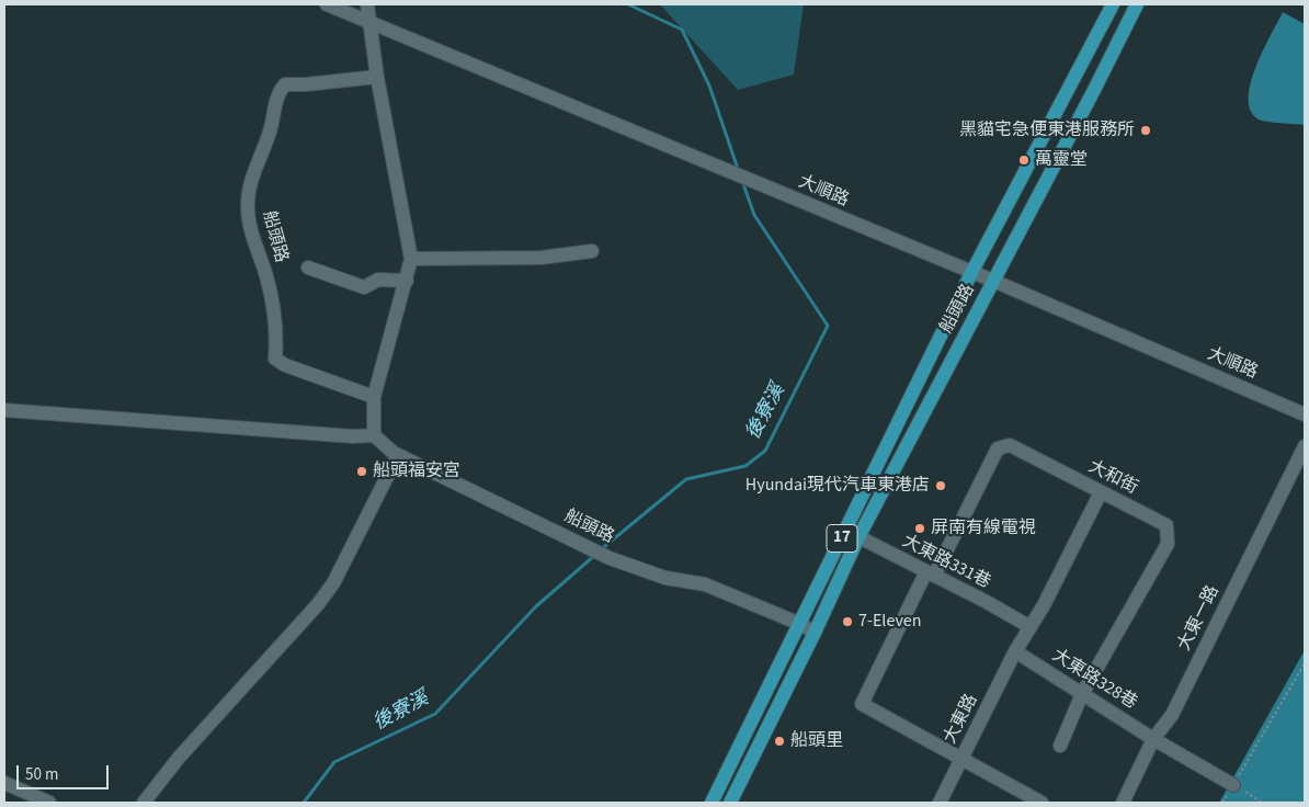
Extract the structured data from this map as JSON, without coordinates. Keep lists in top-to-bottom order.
{
  "streets": {
    "main road": ["船頭路", "17"],
    "street": [
      "大順路",
      "大和街",
      "大東路331巷",
      "大東一路",
      "大東路328巷",
      "大東路"
    ]
  },
  "crossings": [
    ["大順路", "船頭路"],
    ["船頭路", "大東路331巷"],
    ["大和街", "大東路331巷"],
    ["大和街", "大東路328巷"],
    ["大和街", "大東路"],
    ["大東路331巷", "大東路"],
    ["大東一路", "大東路328巷"],
    ["大東路328巷", "大東路"]
  ],
  "water": ["後寮溪"],
  "places": [
    "黑貓宅急便東港服務所",
    "萬靈堂",
    "船頭福安宮",
    "Hyundai現代汽車東港店",
    "屏南有線電視",
    "7-Eleven",
    "船頭里"
  ],
  "scale_bar": "50 m"
}
